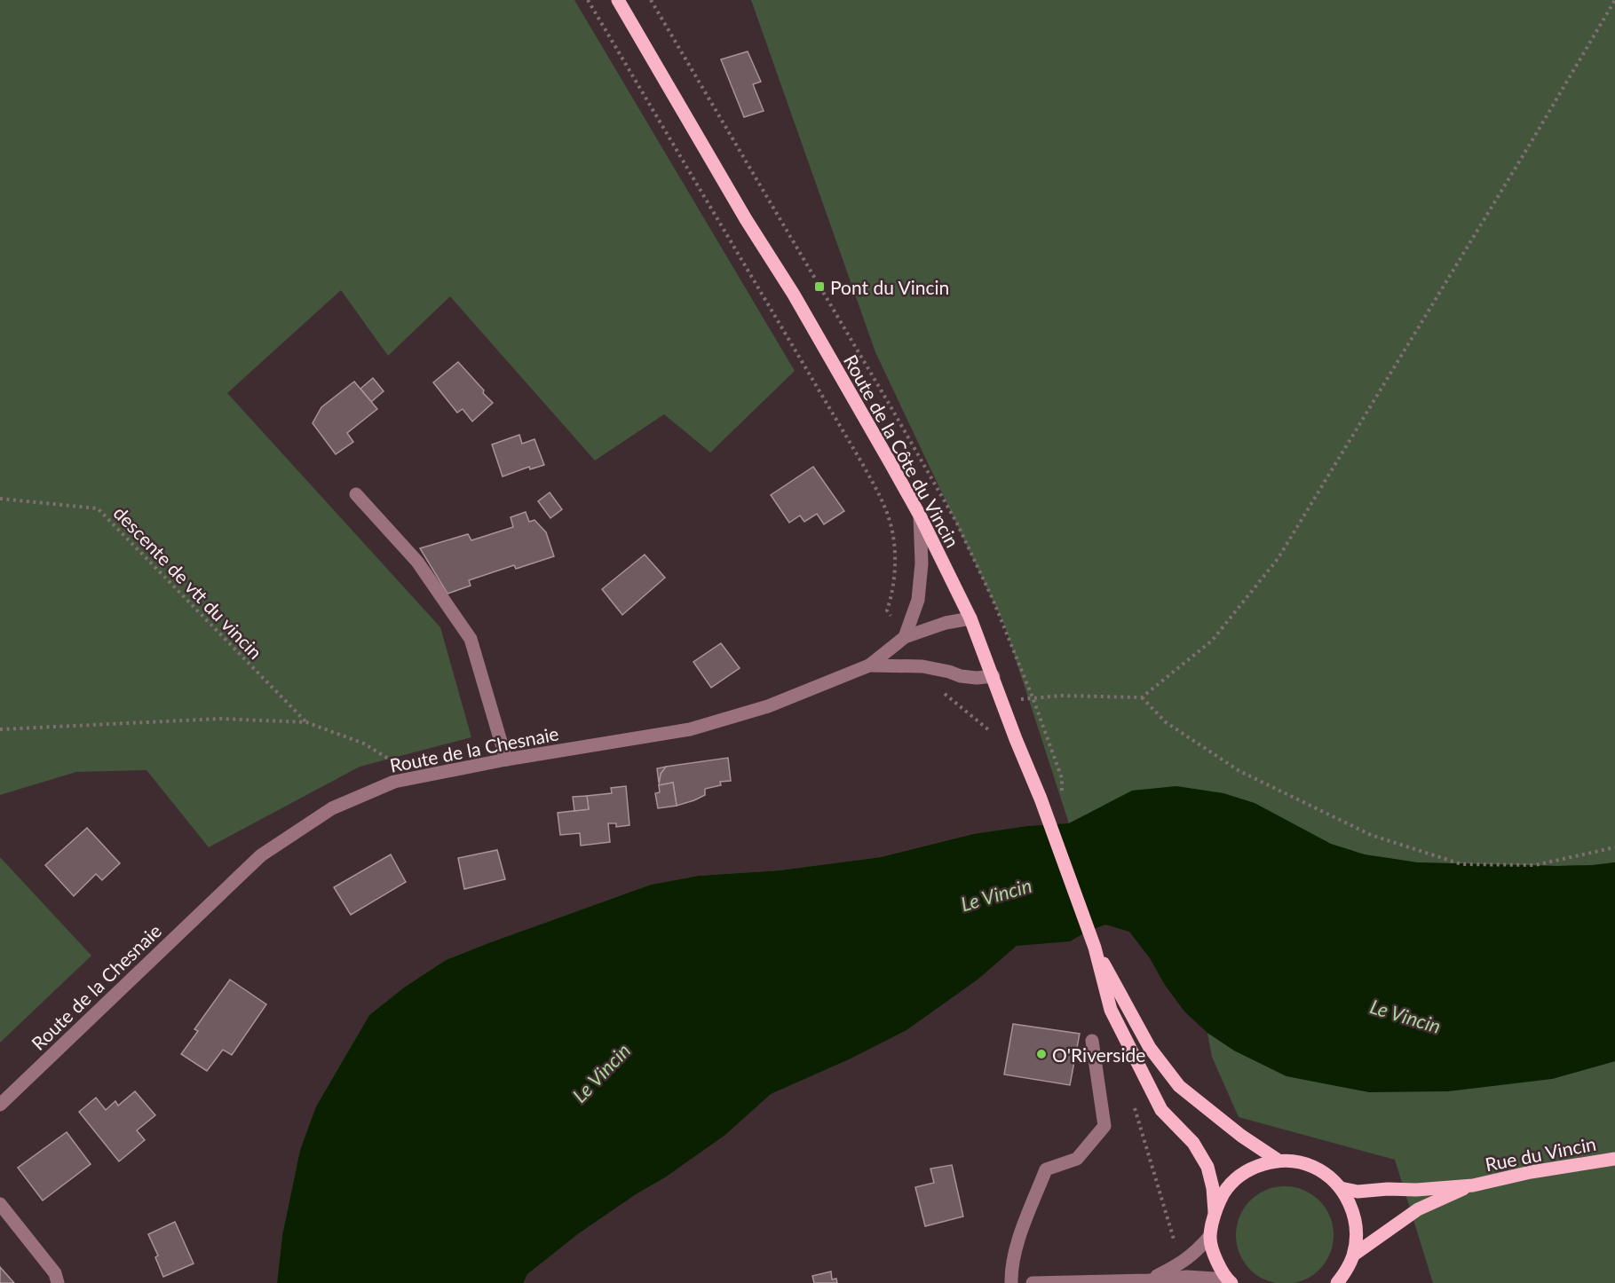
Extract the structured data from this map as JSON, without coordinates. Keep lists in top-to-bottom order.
{
  "streets": {
    "main road": ["Route de la Côte du Vincin", "Rue du Vincin"],
    "street": ["Route de la Chesnaie"],
    "path": ["descente de vtt du vincin"]
  },
  "crossings": [
    ["Route de la Côte du Vincin", "Route de la Chesnaie"]
  ],
  "water": ["Le Vincin"],
  "places": {
    "transit": ["Pont du Vincin"],
    "other": ["O'Riverside"]
  }
}
